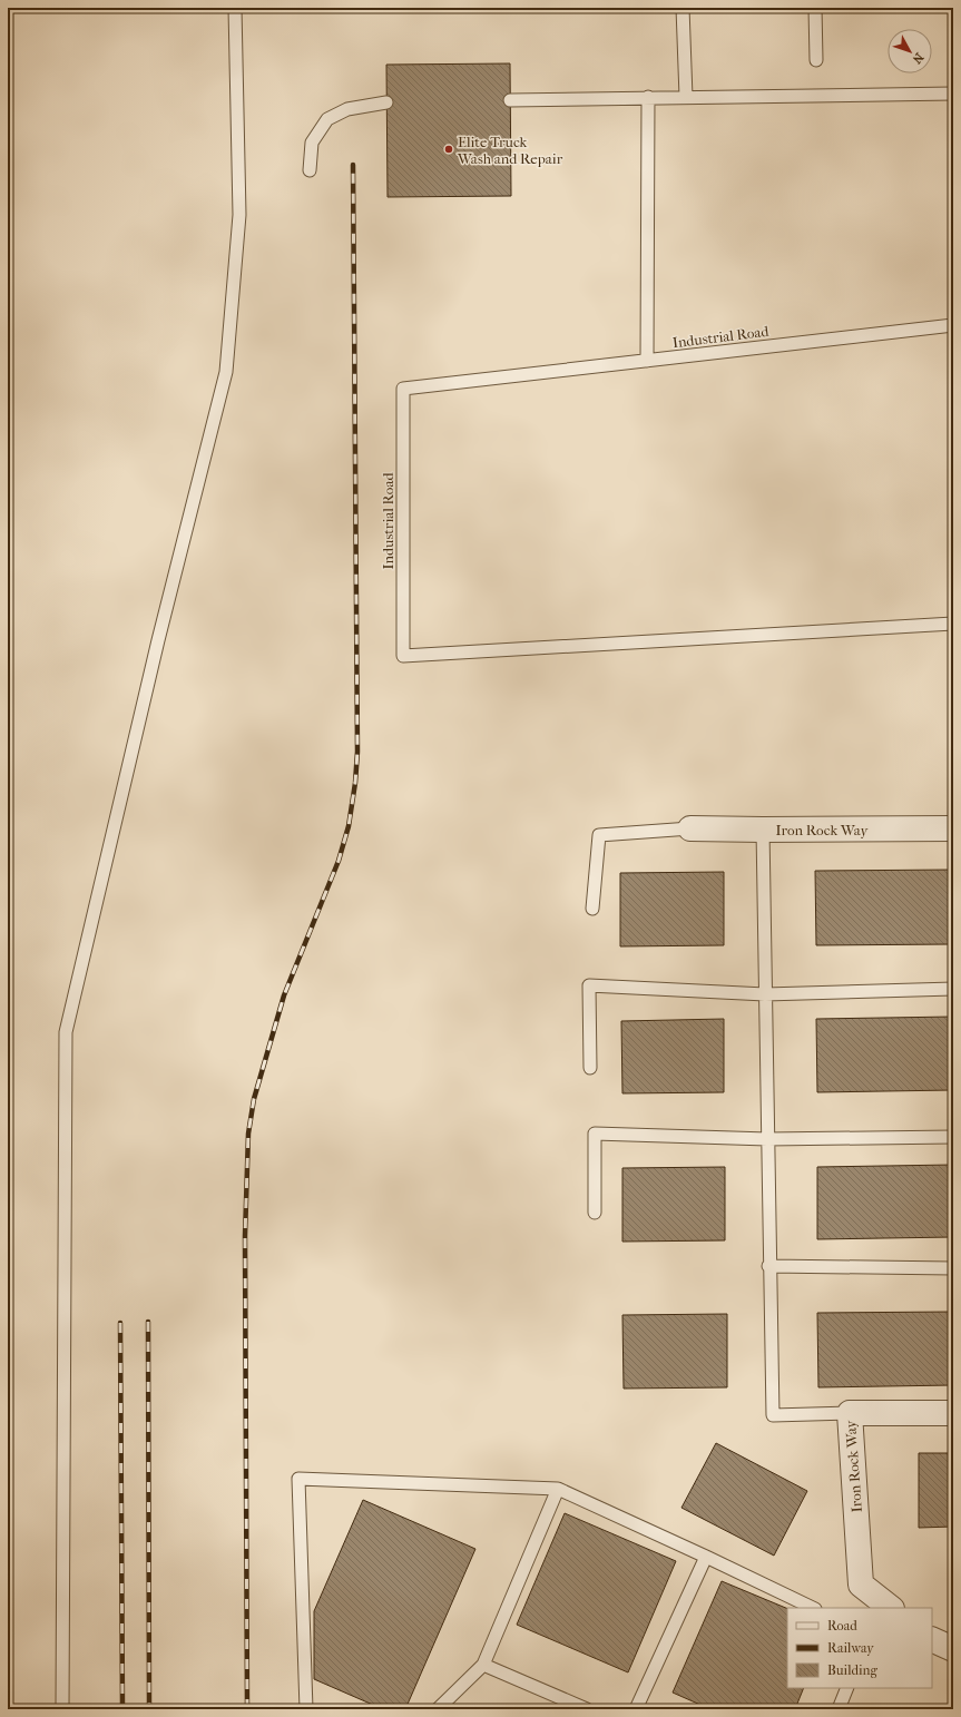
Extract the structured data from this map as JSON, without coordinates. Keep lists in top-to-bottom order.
{
  "streets": {
    "street": ["Iron Rock Way"],
    "lane": ["Industrial Road"]
  },
  "places": ["Elite Truck Wash and Repair"],
  "legend": ["Road", "Railway", "Building"],
  "north": "bottom right"
}
